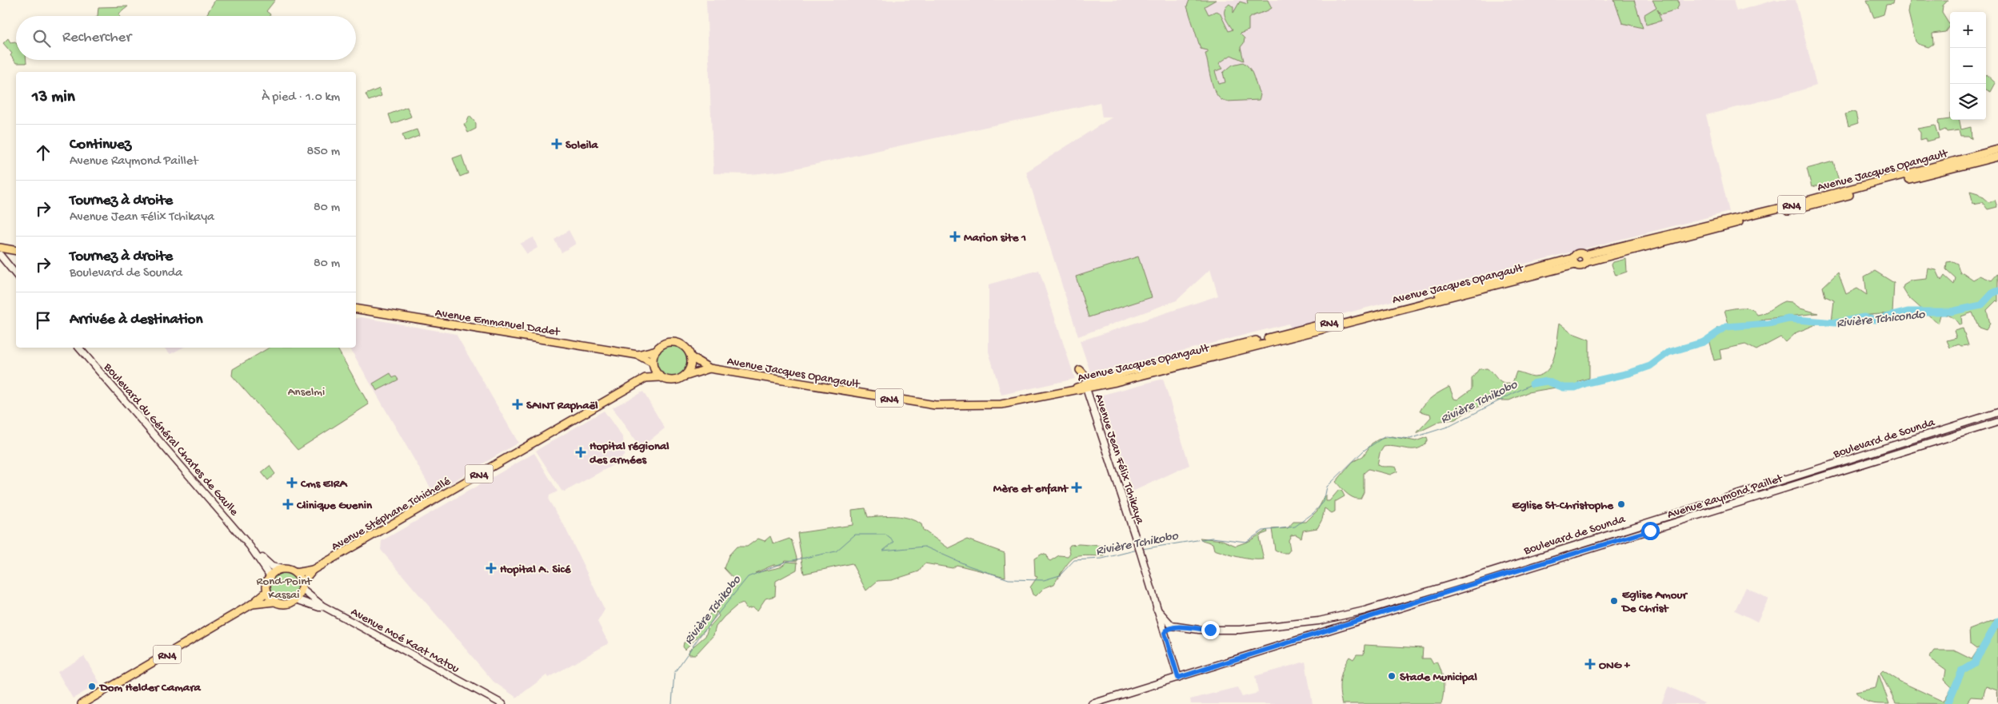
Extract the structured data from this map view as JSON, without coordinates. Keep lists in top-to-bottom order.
{
  "streets": {
    "main road": [
      "Avenue Jacques Opangault",
      "RN4",
      "Avenue Emmanuel Dadet",
      "Boulevard de Sounda",
      "Boulevard du Général Charles de Gaulle",
      "Avenue Jean Félix Tchikaya",
      "Avenue Raymond Paillet",
      "Avenue Stéphane Tchichellé",
      "Avenue Moé Kaat Matou"
    ]
  },
  "crossings": [
    ["Avenue Jacques Opangault", "RN4"],
    ["Avenue Jacques Opangault", "Avenue Jean Félix Tchikaya"],
    ["RN4", "Avenue Emmanuel Dadet"],
    ["RN4", "Boulevard du Général Charles de Gaulle"],
    ["RN4", "Avenue Jean Félix Tchikaya"],
    ["RN4", "Avenue Stéphane Tchichellé"],
    ["RN4", "Avenue Moé Kaat Matou"],
    ["Avenue Emmanuel Dadet", "Avenue Stéphane Tchichellé"],
    ["Boulevard du Général Charles de Gaulle", "Avenue Stéphane Tchichellé"],
    ["Boulevard du Général Charles de Gaulle", "Avenue Moé Kaat Matou"],
    ["Avenue Jean Félix Tchikaya", "Avenue Raymond Paillet"],
    ["Avenue Stéphane Tchichellé", "Avenue Moé Kaat Matou"]
  ],
  "water": ["Rivière Tchicondo", "Rivière Tchikobo"],
  "parks": ["Anselmi", "Rond-Point Kassai"],
  "places": {
    "health": [
      "Soleila",
      "Marion site 1",
      "SAINT Raphaël",
      "Hopital régional des armées",
      "Cms EIRA",
      "Mère et enfant",
      "Clinique Guenin",
      "Hopital A. Sicé",
      "ONG +"
    ],
    "other": [
      "Eglise St-Christophe",
      "Eglise Amour De Christ",
      "Stade Municipal",
      "Dom Helder Camara"
    ]
  },
  "page": {
    "map_buttons": ["+", "−"],
    "search": "Rechercher",
    "heading": ["13 min", "À pied · 1.0 km"],
    "list": [
      ["Continuez", "Avenue Raymond Paillet", "850 m"],
      ["Tournez à droite", "Avenue Jean Félix Tchikaya", "80 m"],
      ["Tournez à droite", "Boulevard de Sounda", "80 m"],
      "Arrivée à destination"
    ]
  }
}
